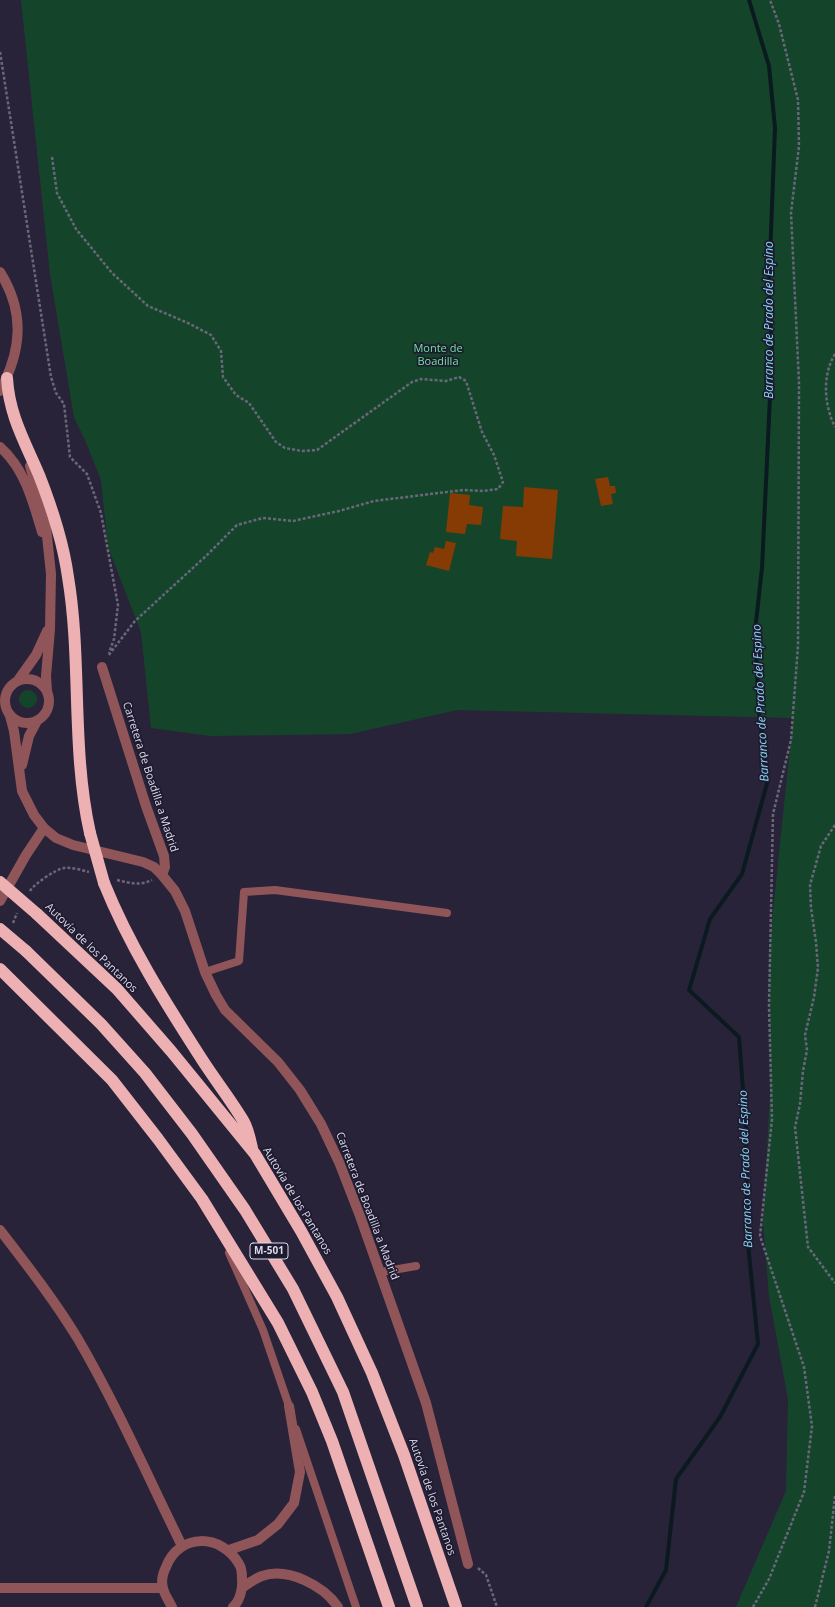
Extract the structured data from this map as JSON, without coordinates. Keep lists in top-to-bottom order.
{
  "streets": {
    "highway": ["Autovía de los Pantanos", "M-501"],
    "street": ["Carretera de Boadilla a Madrid"]
  },
  "water": ["Barranco de Prado del Espino"],
  "parks": ["Monte de Boadilla"]
}
